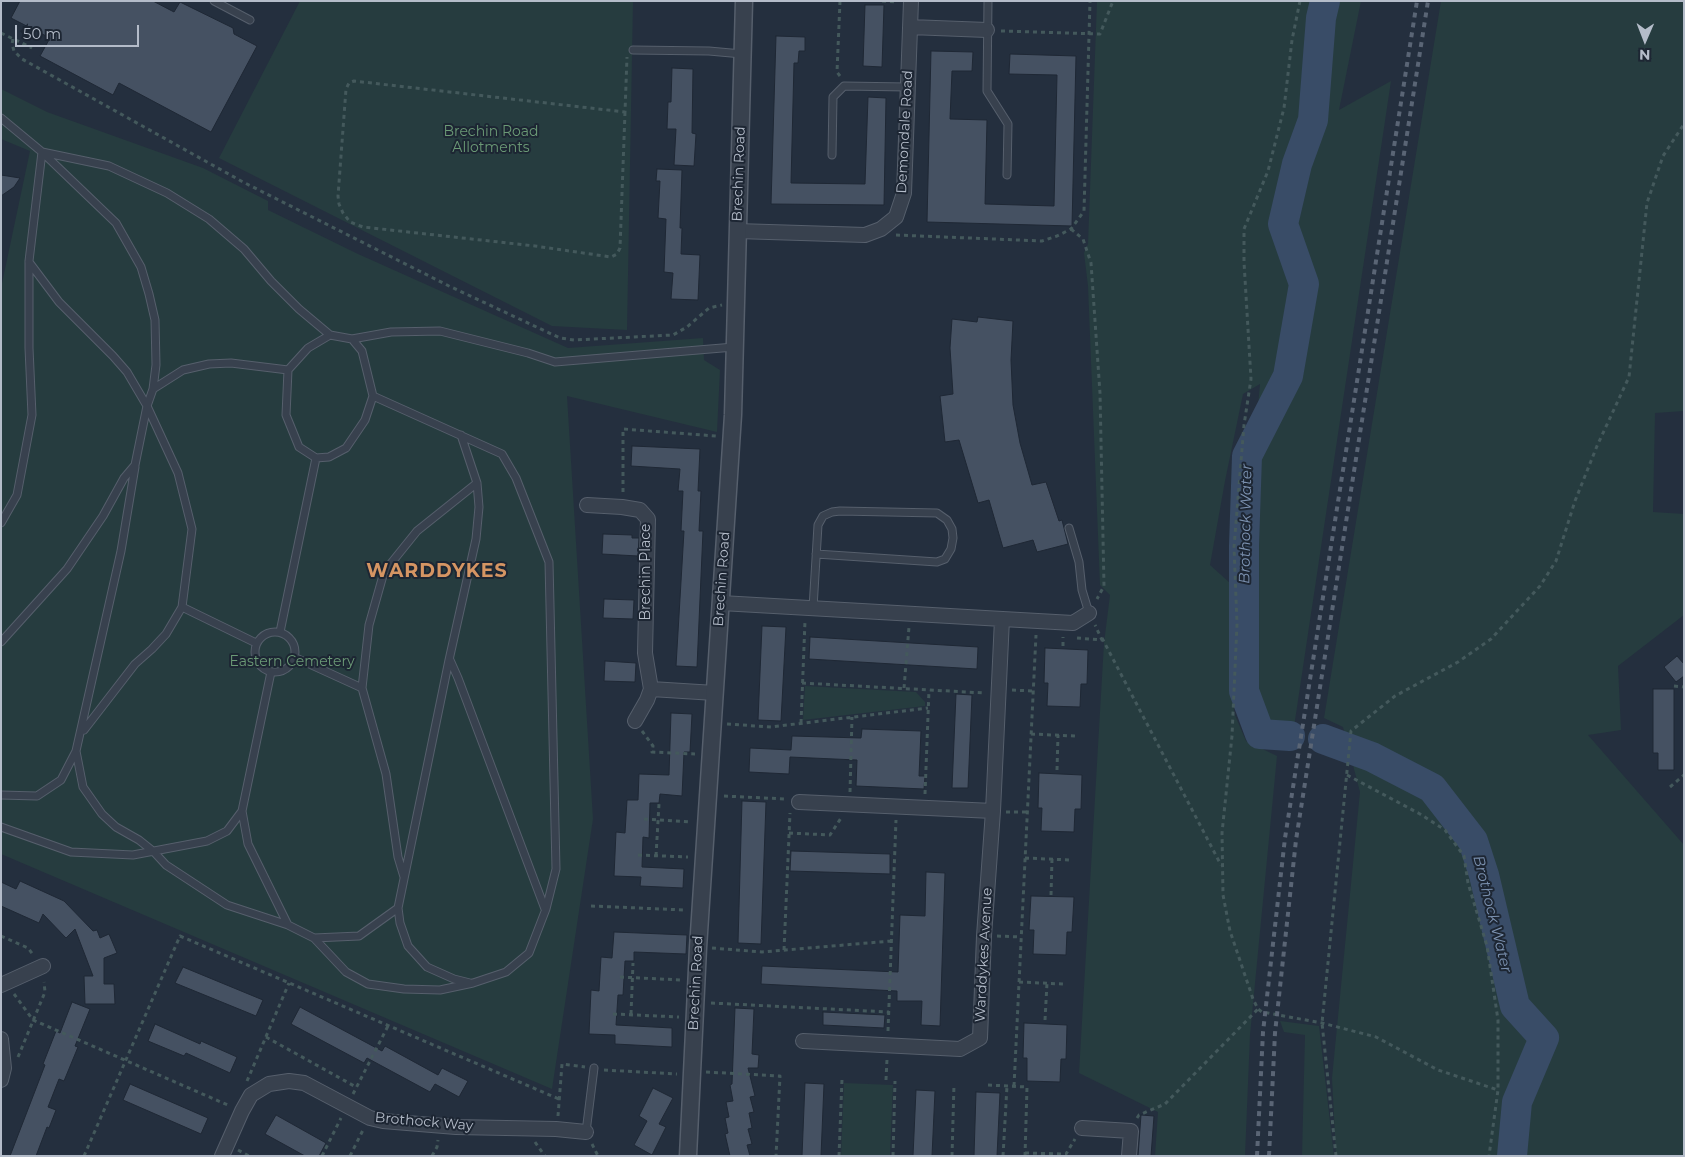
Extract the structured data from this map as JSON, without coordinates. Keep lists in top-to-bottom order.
{
  "streets": {
    "street": [
      "Demondale Road",
      "Brechin Road",
      "Brechin Place",
      "Warddykes Avenue",
      "Brothock Way"
    ]
  },
  "districts": ["WARDDYKES"],
  "water": ["Brothock Water"],
  "parks": ["Brechin Road Allotments", "Eastern Cemetery"],
  "scale_bar": "50 m",
  "north": "bottom"
}
